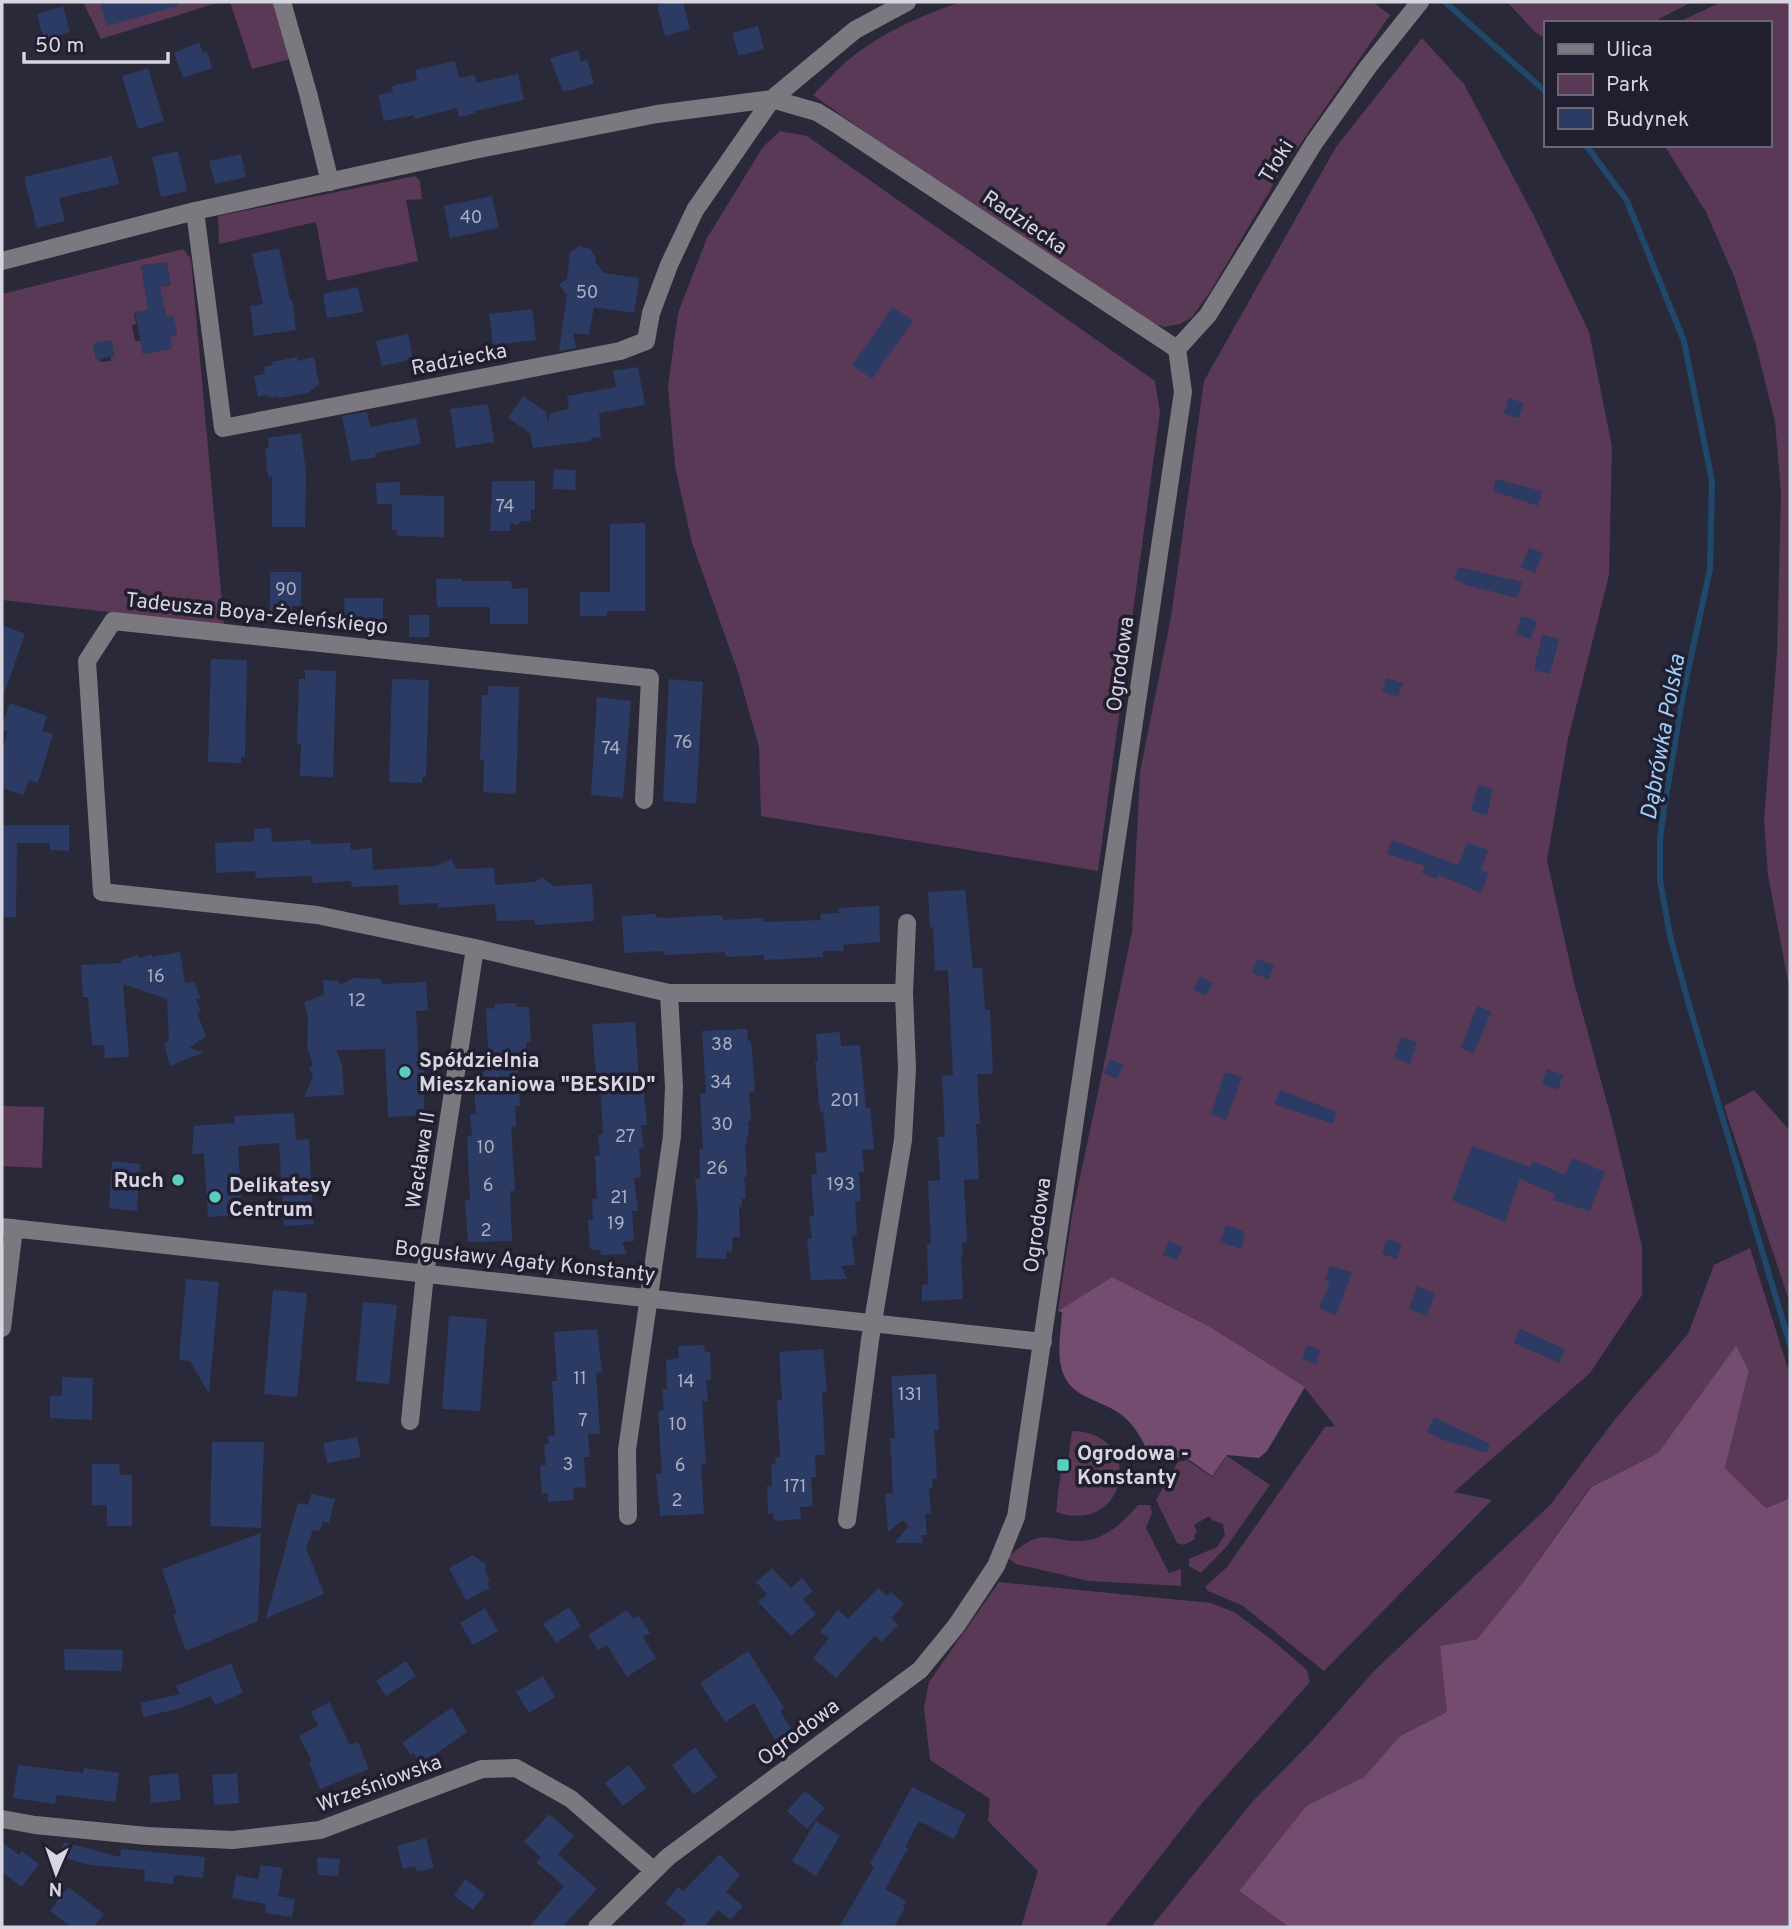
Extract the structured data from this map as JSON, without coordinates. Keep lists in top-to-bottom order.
{
  "streets": {
    "street": [
      "Tłoki",
      "Radziecka",
      "Tadeusza Boya-Żeleńskiego",
      "Ogrodowa",
      "Wacława II",
      "Bogusławy Agaty Konstanty",
      "Wrześniowska"
    ]
  },
  "crossings": [
    ["Tłoki", "Radziecka"],
    ["Tłoki", "Ogrodowa"],
    ["Radziecka", "Ogrodowa"],
    ["Tadeusza Boya-Żeleńskiego", "Wacława II"],
    ["Ogrodowa", "Bogusławy Agaty Konstanty"],
    ["Ogrodowa", "Wrześniowska"],
    ["Wacława II", "Bogusławy Agaty Konstanty"]
  ],
  "water": ["Dąbrówka Polska"],
  "places": {
    "other": ["Spółdzielnia Mieszkaniowa \"BESKID\"", "Ruch", "Delikatesy Centrum"],
    "transit": ["Ogrodowa - Konstanty"]
  },
  "house_numbers": [
    "40",
    "50",
    "74",
    "90",
    "76",
    "74",
    "16",
    "12",
    "38",
    "34",
    "201",
    "30",
    "27",
    "10",
    "26",
    "193",
    "6",
    "21",
    "19",
    "2",
    "11",
    "14",
    "131",
    "7",
    "10",
    "3",
    "6",
    "171",
    "2"
  ],
  "legend": ["Ulica", "Park", "Budynek"],
  "scale_bar": "50 m",
  "north": "bottom"
}
